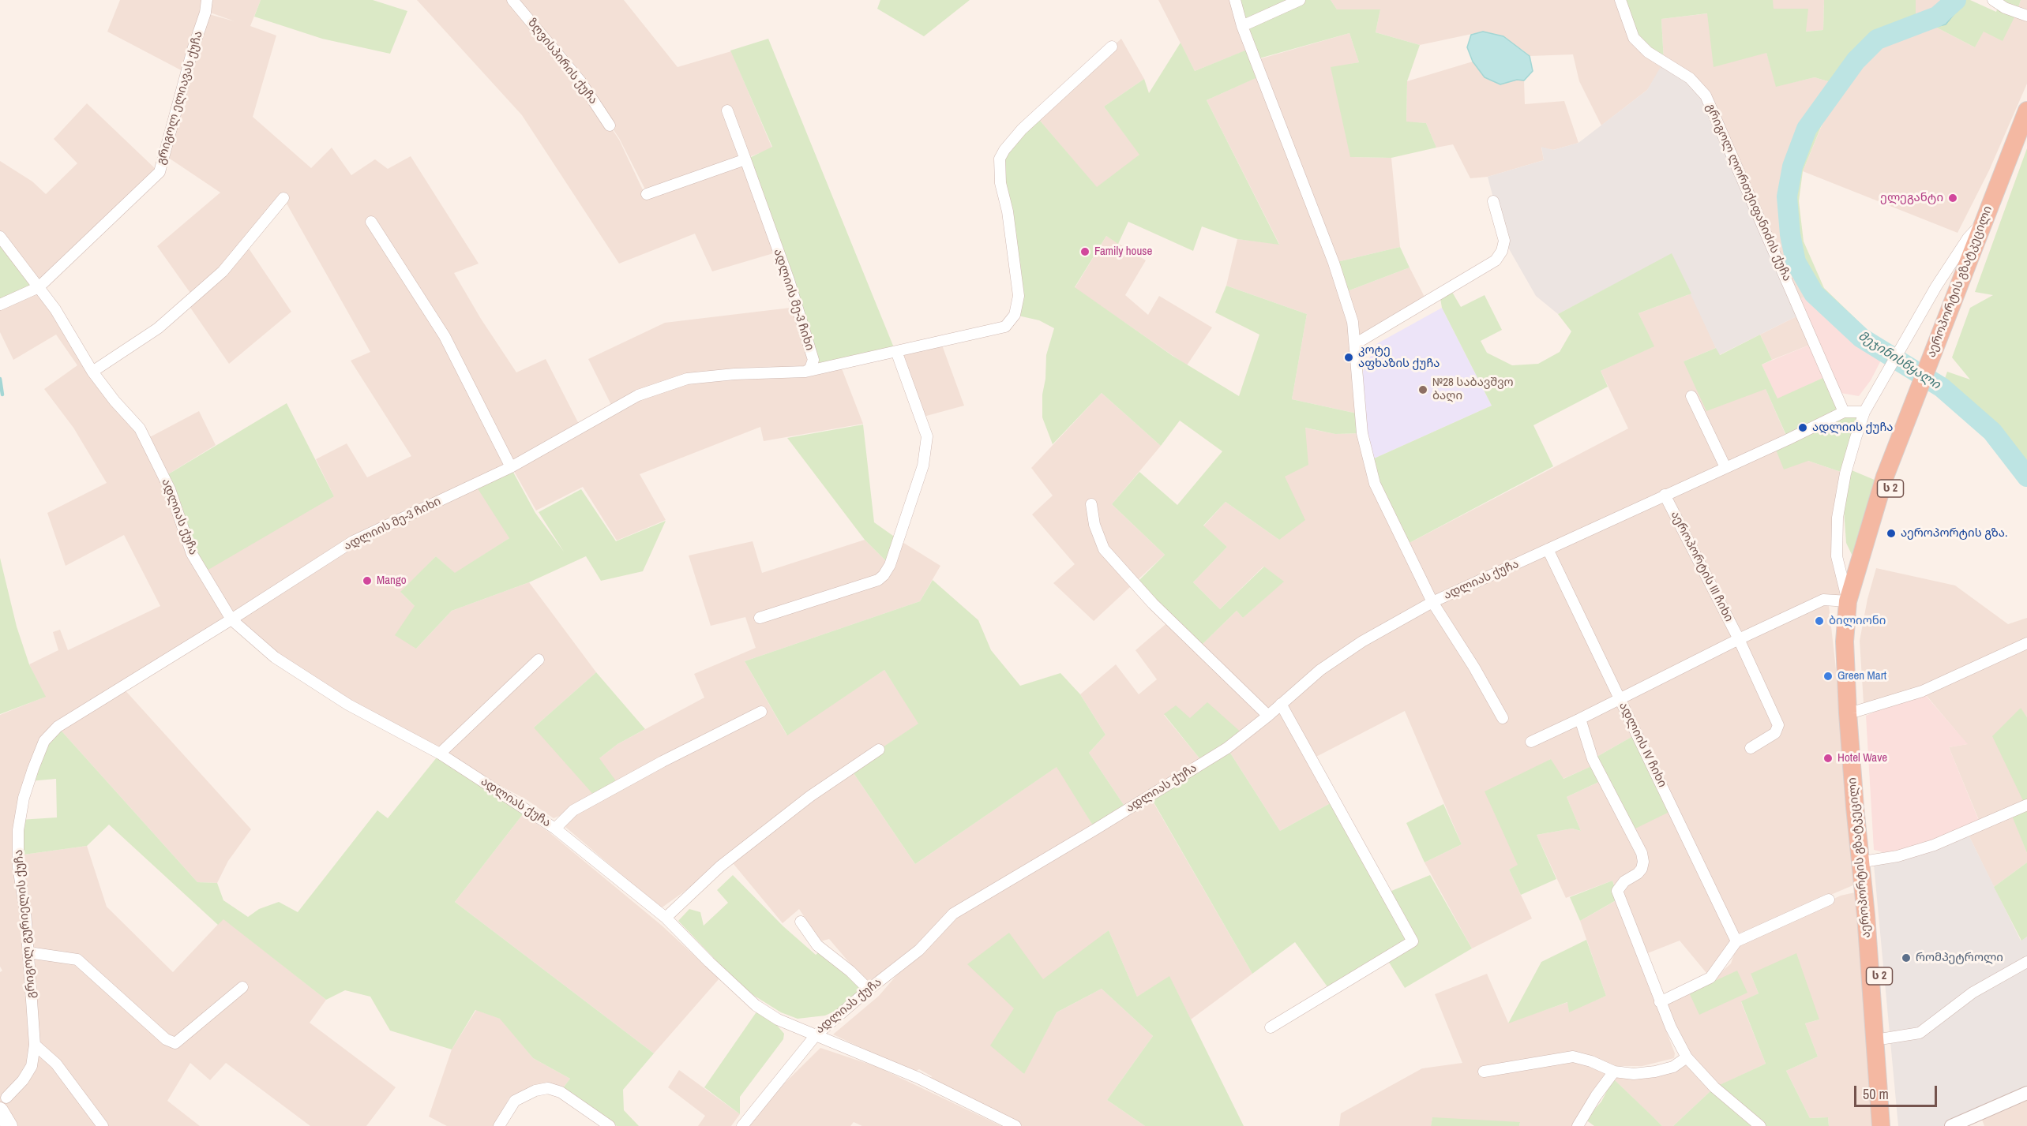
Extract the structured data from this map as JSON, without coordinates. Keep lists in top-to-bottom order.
{
  "streets": {
    "highway": ["აეროპორტის გზატკეცილი", "ს 2"],
    "street": [
      "ზღვისპირის ქუჩა",
      "გრიგოლ ელიავას ქუჩა",
      "გრიგოლ ლორთქიფანიძის ქუჩა",
      "ადლიის მე-3 ჩიხი",
      "ადლიას ქუჩა",
      "აეროპორტის III ჩიხი",
      "ადლიის IV ჩიხი",
      "გრიგოლ გურიელის ქუჩა"
    ]
  },
  "crossings": [
    ["გრიგოლ ელიავას ქუჩა", "ადლიას ქუჩა"],
    ["გრიგოლ ლორთქიფანიძის ქუჩა", "ადლიას ქუჩა"],
    ["ადლიის მე-3 ჩიხი", "ადლიას ქუჩა"],
    ["ადლიის მე-3 ჩიხი", "გრიგოლ გურიელის ქუჩა"],
    ["ადლიას ქუჩა", "აეროპორტის III ჩიხი"],
    ["ადლიას ქუჩა", "ადლიის IV ჩიხი"],
    ["ადლიას ქუჩა", "გრიგოლ გურიელის ქუჩა"]
  ],
  "water": ["მეჯინისწყალი"],
  "places": [
    "ელეგანტი",
    "Family house",
    "კოტე აფხაზის ქუჩა",
    "№28 საბავშვო ბაღი",
    "ადლიის ქუჩა",
    "აეროპორტის გზა.",
    "Mango",
    "ბილიონი",
    "Green Mart",
    "Hotel Wave",
    "რომპეტროლი"
  ],
  "scale_bar": "50 m"
}
